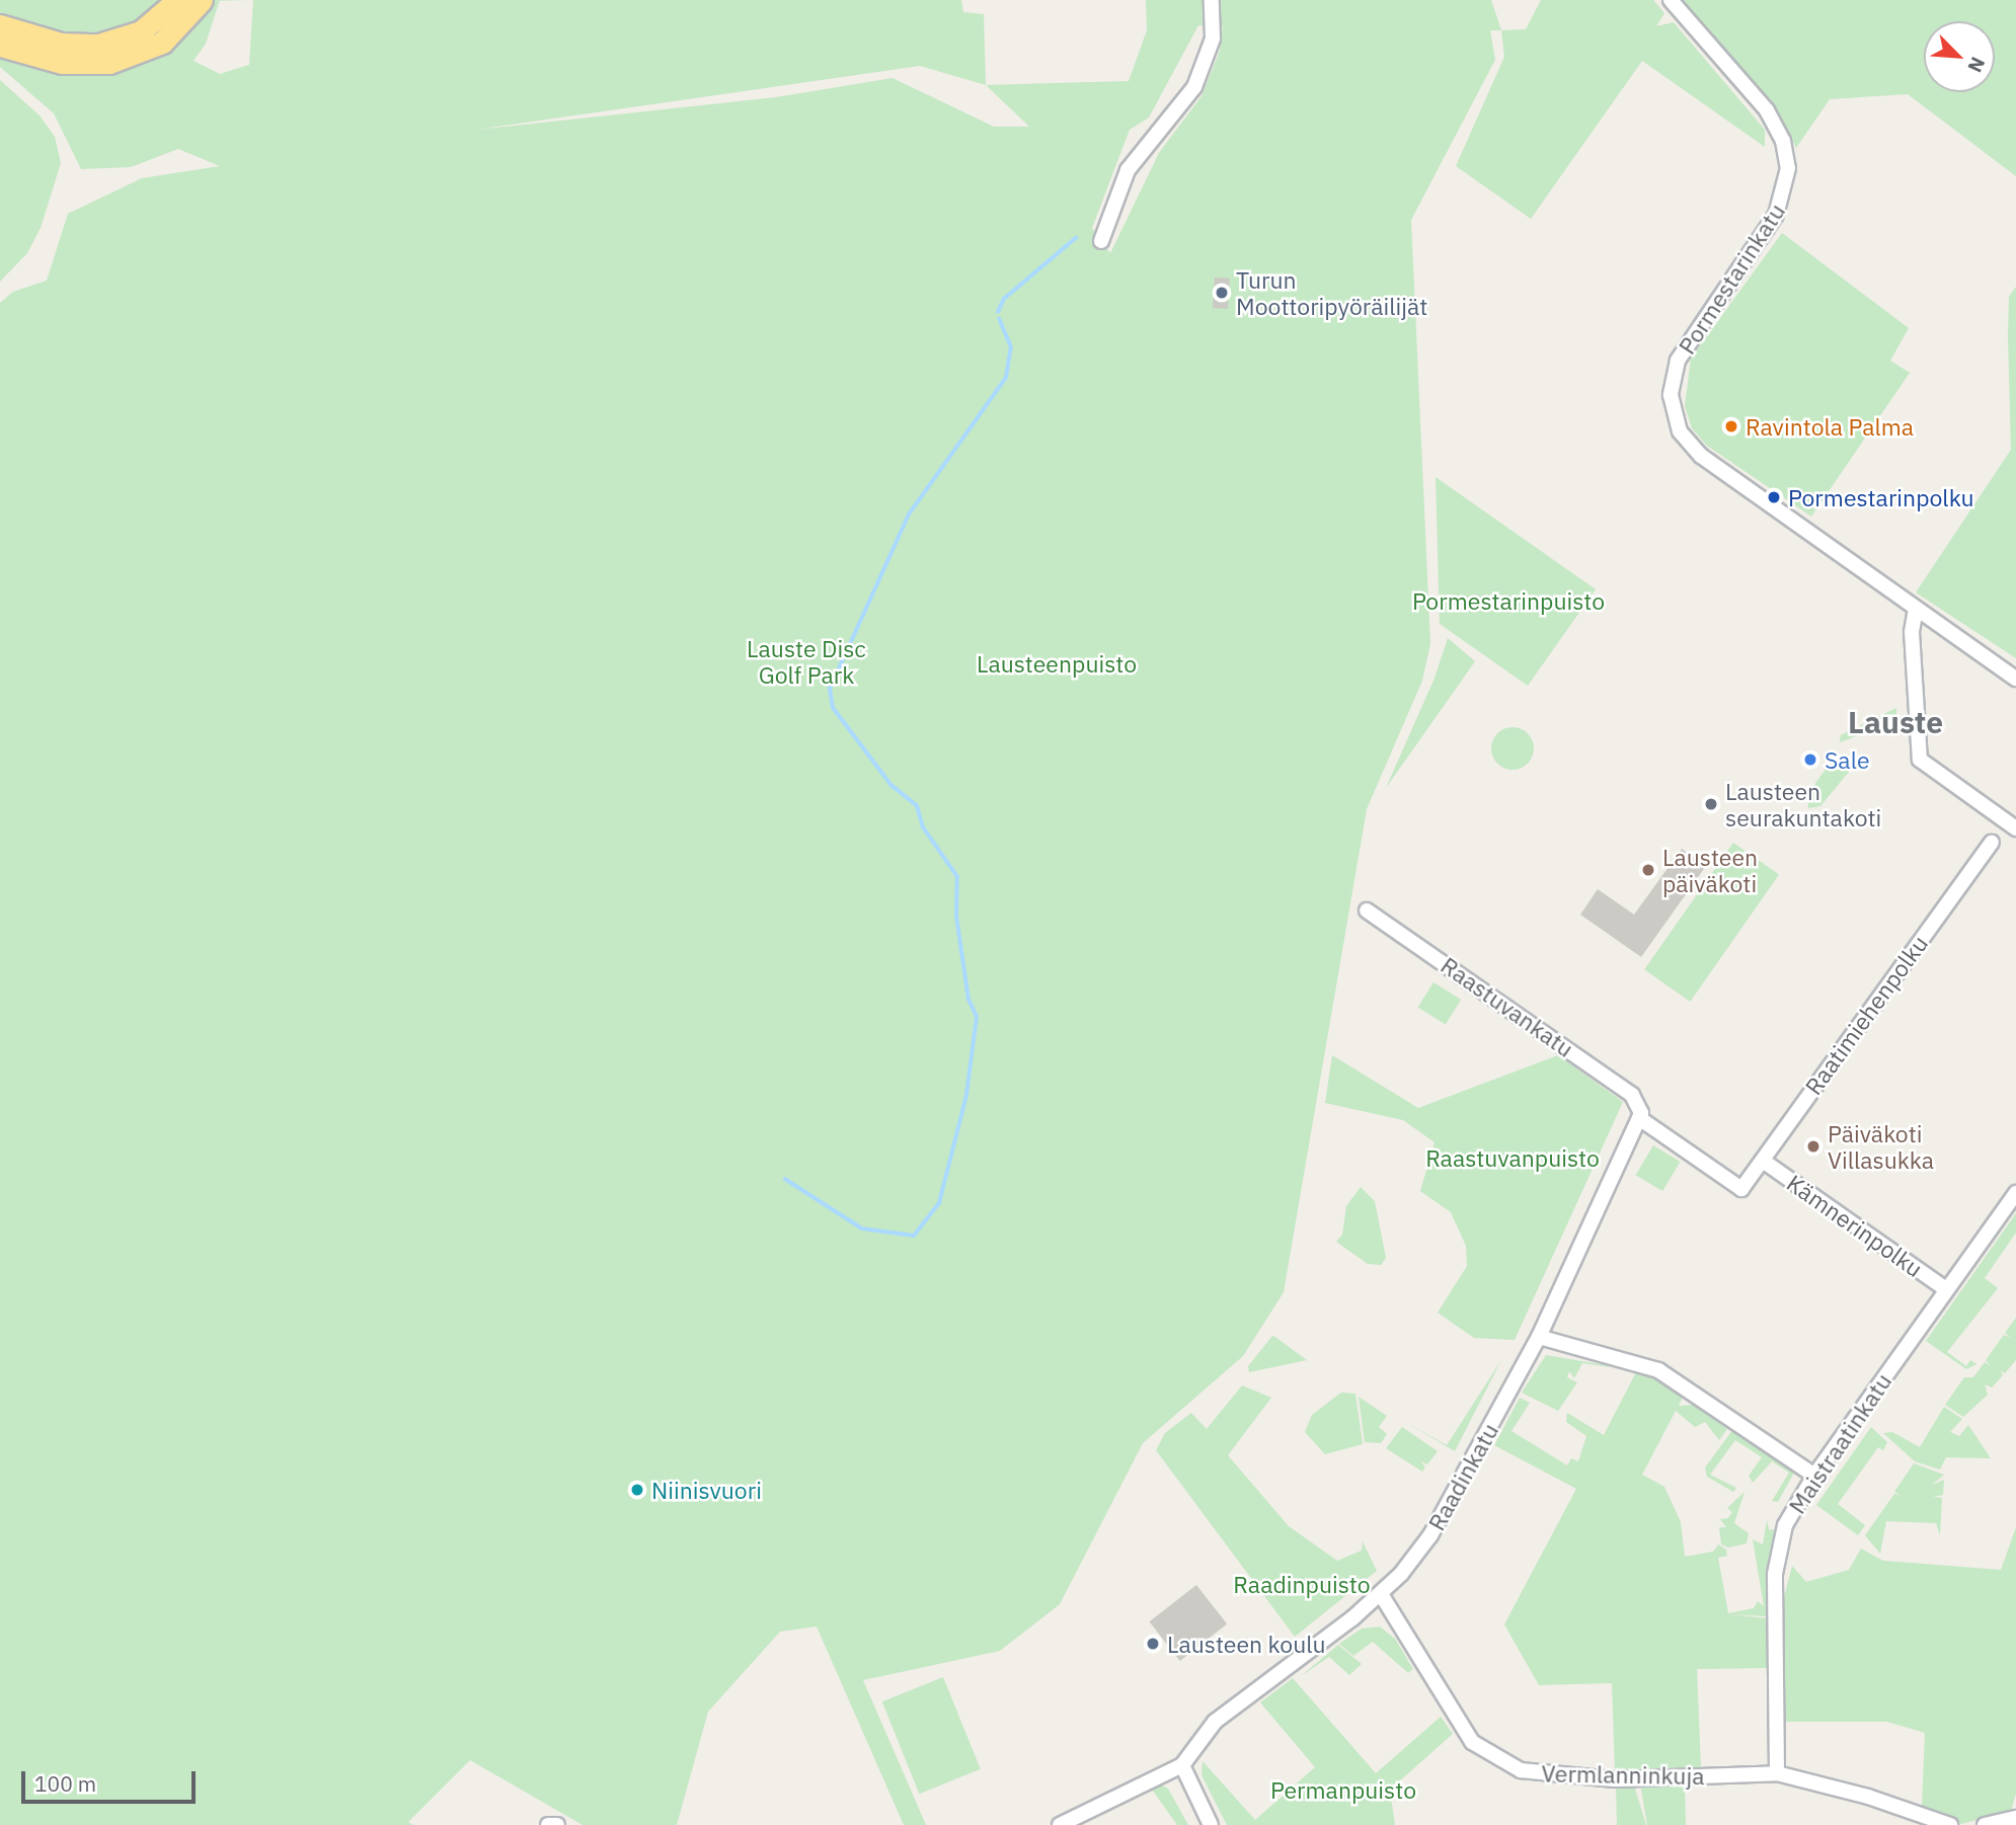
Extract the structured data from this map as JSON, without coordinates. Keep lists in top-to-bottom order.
{
  "streets": {
    "street": [
      "Pormestarinkatu",
      "Raastuvankatu",
      "Raatimiehenpolku",
      "Kämnerinpolku",
      "Maistraatinkatu",
      "Raadinkatu",
      "Vermlanninkuja"
    ]
  },
  "crossings": [
    ["Raastuvankatu", "Raatimiehenpolku"],
    ["Raastuvankatu", "Raadinkatu"],
    ["Raatimiehenpolku", "Kämnerinpolku"],
    ["Kämnerinpolku", "Maistraatinkatu"],
    ["Maistraatinkatu", "Vermlanninkuja"],
    ["Raadinkatu", "Vermlanninkuja"]
  ],
  "districts": ["Lauste"],
  "parks": [
    "Pormestarinpuisto",
    "Lauste Disc Golf Park",
    "Lausteenpuisto",
    "Raastuvanpuisto",
    "Raadinpuisto",
    "Permanpuisto"
  ],
  "places": [
    "Turun Moottoripyöräilijät",
    "Ravintola Palma",
    "Pormestarinpolku",
    "Sale",
    "Lausteen seurakuntakoti",
    "Lausteen päiväkoti",
    "Päiväkoti Villasukka",
    "Niinisvuori",
    "Lausteen koulu"
  ],
  "scale_bar": "100 m",
  "north": "bottom right"
}
